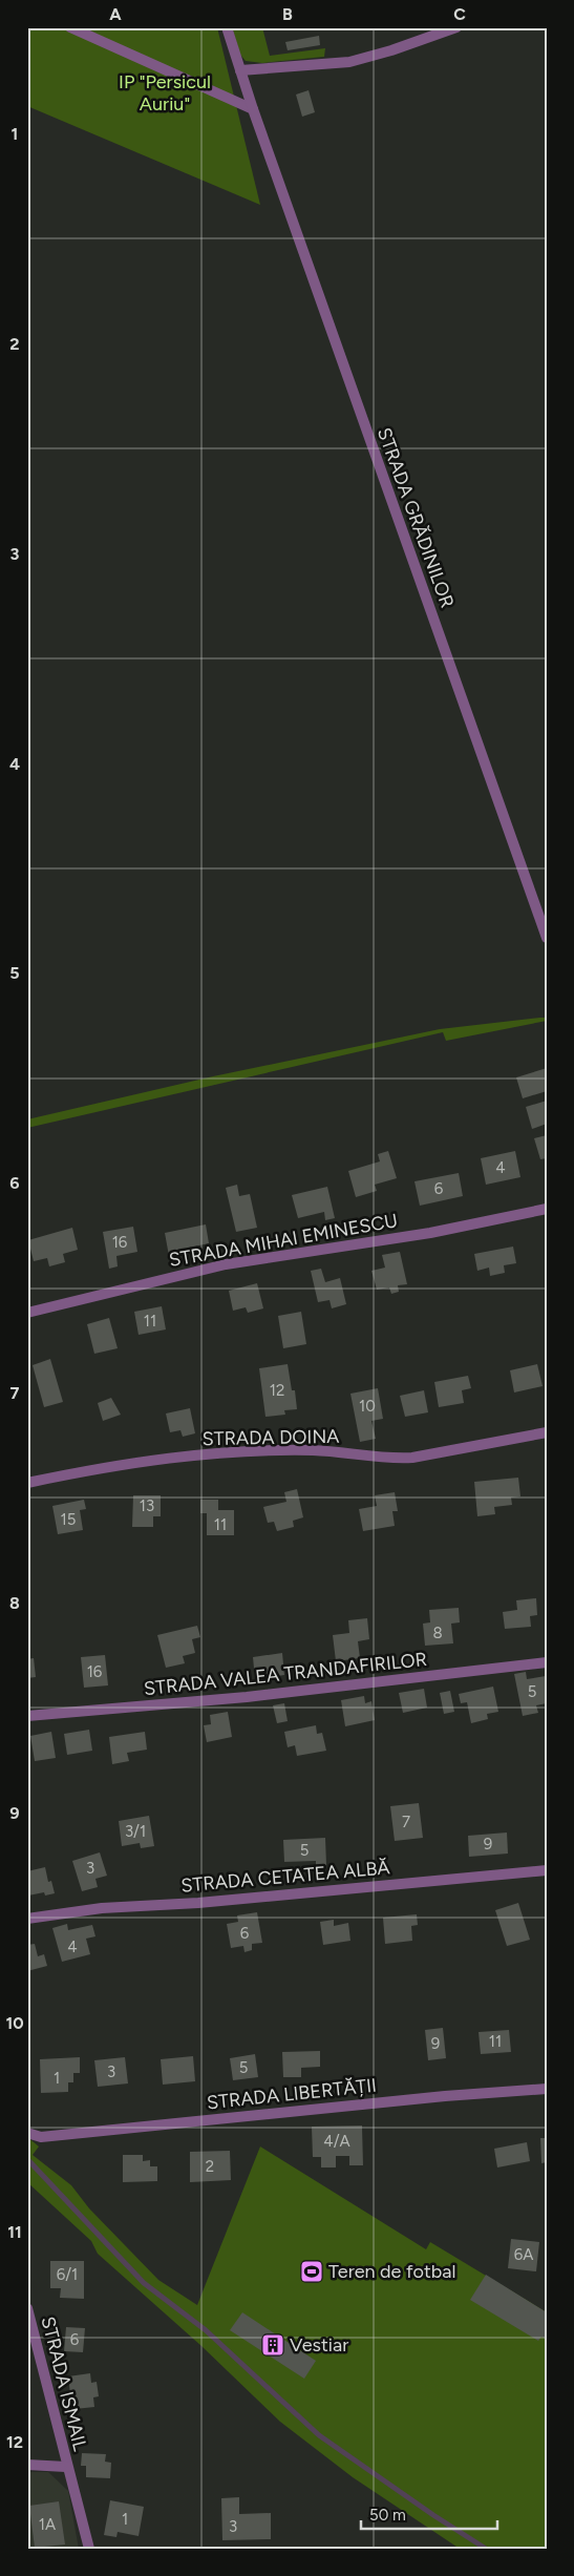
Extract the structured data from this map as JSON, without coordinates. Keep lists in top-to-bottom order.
{
  "streets": {
    "street": [
      "STRADA GRĂDINILOR",
      "STRADA MIHAI EMINESCU",
      "STRADA DOINA",
      "STRADA VALEA TRANDAFIRILOR",
      "STRADA CETATEA ALBĂ",
      "STRADA LIBERTĂȚII",
      "STRADA ISMAIL"
    ]
  },
  "parks": ["IP \"Persicul Auriu\""],
  "places": {
    "sports": ["Teren de fotbal"],
    "building": ["Vestiar"]
  },
  "house_numbers": [
    "4",
    "6",
    "16",
    "11",
    "12",
    "10",
    "13",
    "15",
    "11",
    "8",
    "16",
    "5",
    "7",
    "3/1",
    "9",
    "5",
    "3",
    "6",
    "4",
    "11",
    "9",
    "5",
    "3",
    "1",
    "4/A",
    "2",
    "6A",
    "6/1",
    "6",
    "1",
    "1A",
    "3"
  ],
  "scale_bar": "50 m",
  "grid": {
    "columns": ["A", "B", "C"],
    "rows": [
      "1",
      "2",
      "3",
      "4",
      "5",
      "6",
      "7",
      "8",
      "9",
      "10",
      "11",
      "12"
    ]
  }
}
